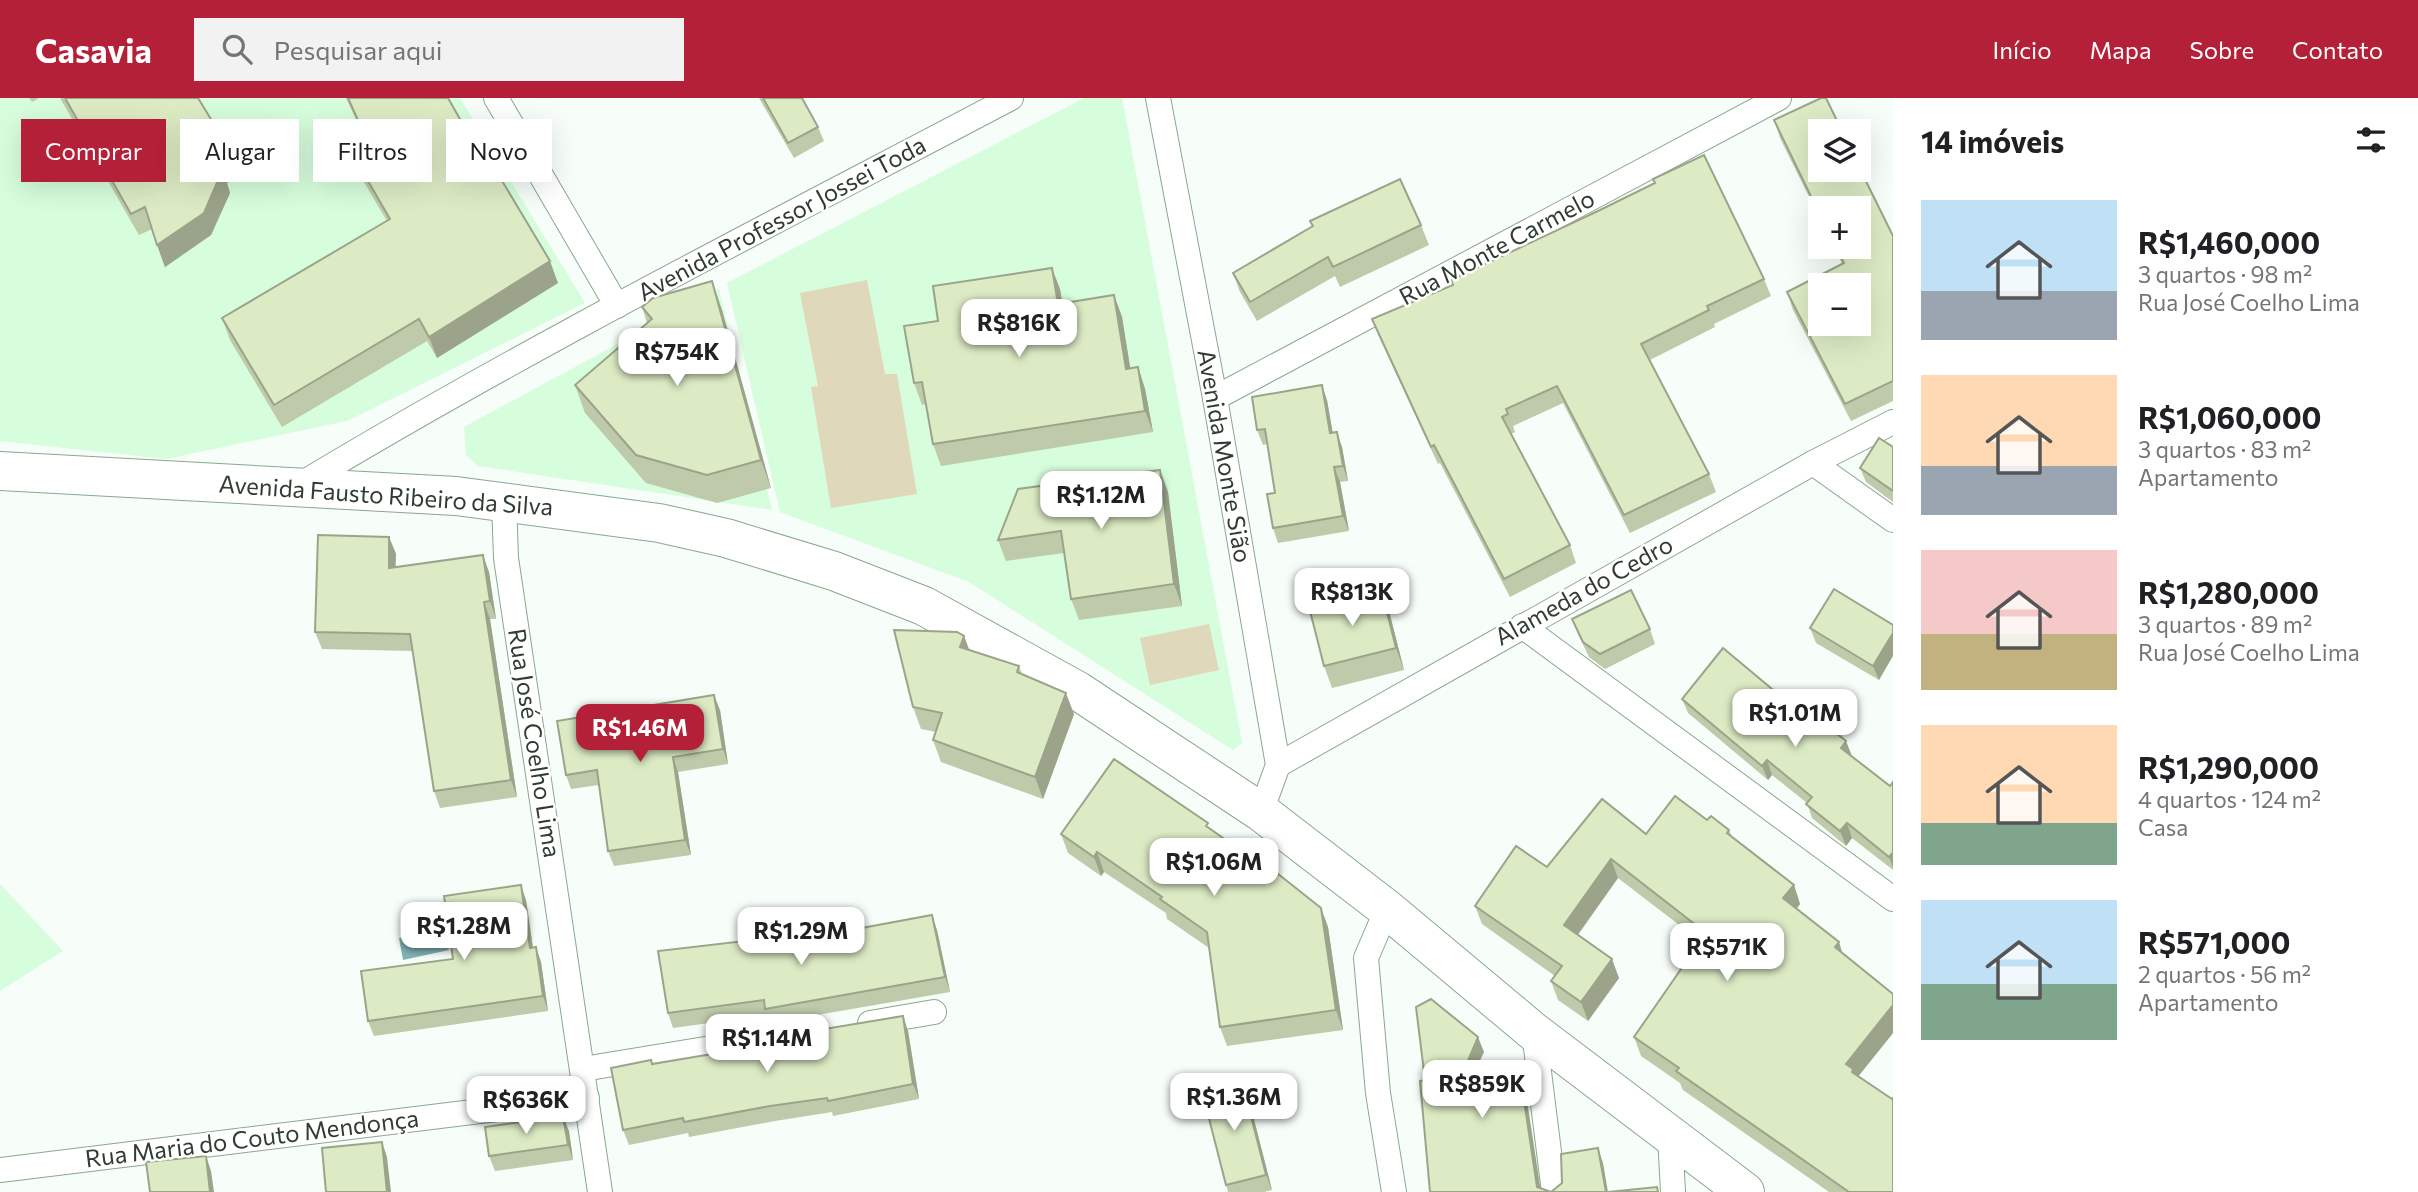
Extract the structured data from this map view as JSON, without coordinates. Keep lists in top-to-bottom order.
{
  "streets": {
    "main road": ["Avenida Fausto Ribeiro da Silva"],
    "street": [
      "Avenida Professor Jossei Toda",
      "Rua Monte Carmelo",
      "Avenida Monte Sião",
      "Alameda do Cedro",
      "Rua José Coelho Lima",
      "Rua Maria do Couto Mendonça"
    ]
  },
  "crossings": [
    ["Avenida Professor Jossei Toda", "Avenida Fausto Ribeiro da Silva"],
    ["Rua Monte Carmelo", "Avenida Monte Sião"],
    ["Avenida Monte Sião", "Alameda do Cedro"],
    ["Avenida Fausto Ribeiro da Silva", "Rua José Coelho Lima"],
    ["Rua José Coelho Lima", "Rua Maria do Couto Mendonça"]
  ],
  "page": {
    "header": "Casavia",
    "search": "Pesquisar aqui",
    "nav": [
      "Início",
      "Mapa",
      "Sobre",
      "Contato"
    ],
    "heading": "14 imóveis",
    "map_buttons": ["+", "−"],
    "chip": [
      "Comprar",
      "Alugar",
      "Filtros",
      "Novo"
    ],
    "list": [
      {
        "name": "R$1,460,000",
        "note": "3 quartos · 98 m² · Rua José Coelho Lima"
      },
      {
        "name": "R$1,060,000",
        "note": "3 quartos · 83 m² · Apartamento"
      },
      {
        "name": "R$1,280,000",
        "note": "3 quartos · 89 m² · Rua José Coelho Lima"
      },
      {
        "name": "R$1,290,000",
        "note": "4 quartos · 124 m² · Casa"
      },
      {
        "name": "R$571,000",
        "note": "2 quartos · 56 m² · Apartamento"
      }
    ],
    "price": [
      "R$816K",
      "R$754K",
      "R$1.12M",
      "R$813K",
      "R$1.01M",
      "R$1.46M",
      "R$1.06M",
      "R$1.28M",
      "R$1.29M",
      "R$571K",
      "R$1.14M",
      "R$859K",
      "R$1.36M",
      "R$636K"
    ]
  }
}
